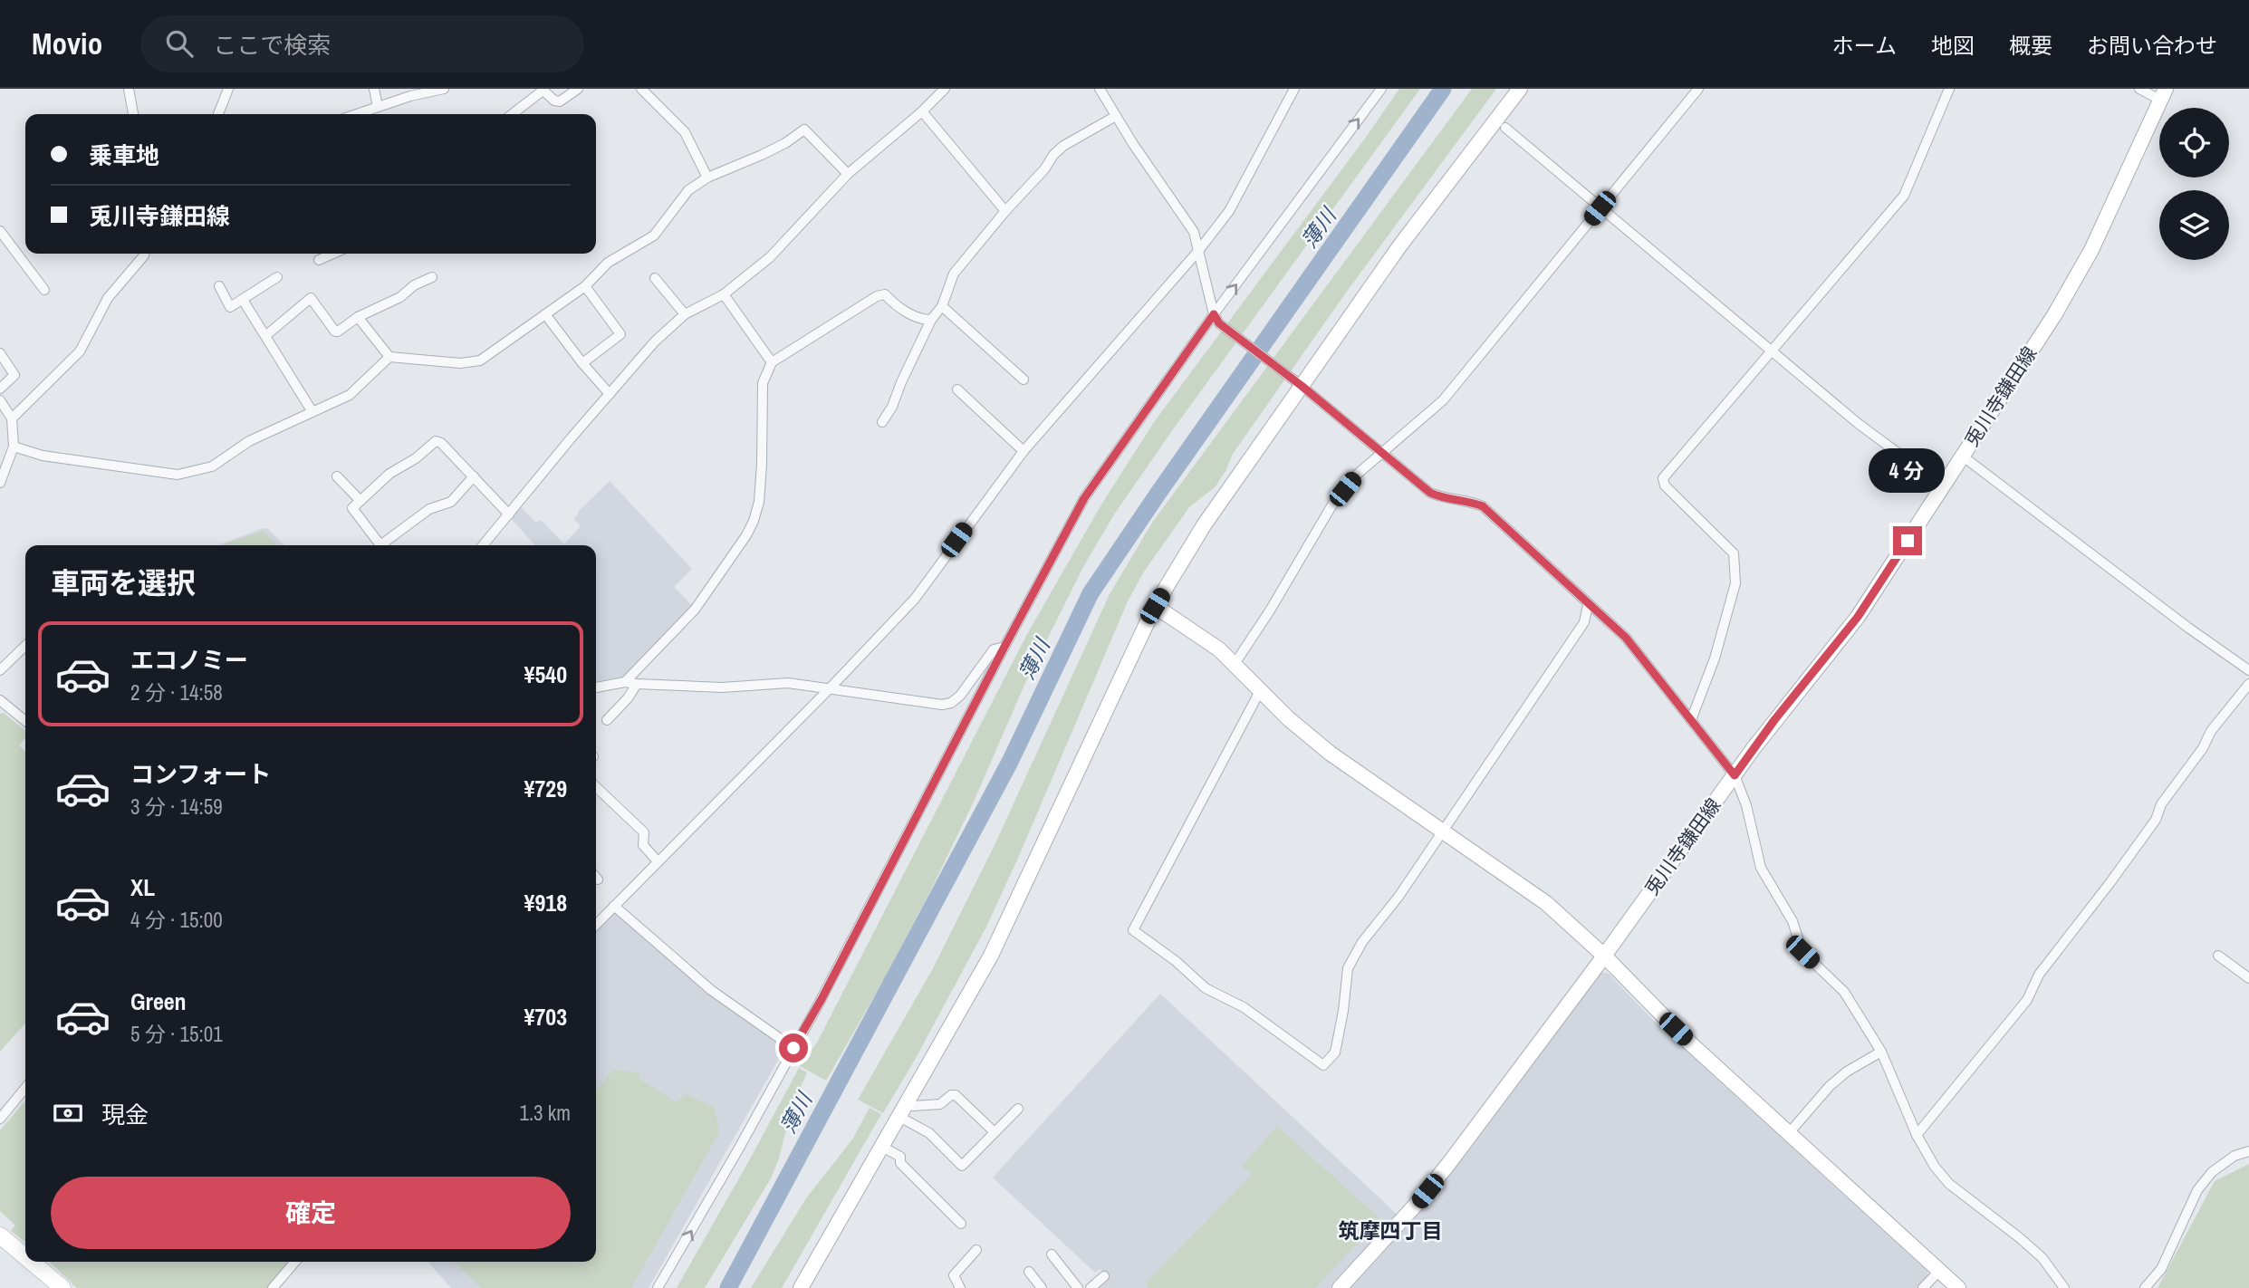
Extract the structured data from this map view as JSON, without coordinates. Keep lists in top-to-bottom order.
{
  "streets": {
    "street": ["兎川寺鎌田線"]
  },
  "districts": ["筑摩四丁目"],
  "water": ["薄川"],
  "page": {
    "header": "Movio",
    "search": "ここで検索",
    "nav": [
      "ホーム",
      "地図",
      "概要",
      "お問い合わせ"
    ],
    "banner": ["乗車地", "兎川寺鎌田線"],
    "bubble": "4 分",
    "heading": "車両を選択",
    "list": [
      {
        "name": "エコノミー",
        "note": "2 分 · 14:58",
        "value": "¥540"
      },
      {
        "name": "コンフォート",
        "note": "3 分 · 14:59",
        "value": "¥729"
      },
      {
        "name": "XL",
        "note": "4 分 · 15:00",
        "value": "¥918"
      },
      {
        "name": "Green",
        "note": "5 分 · 15:01",
        "value": "¥703"
      }
    ],
    "pay": ["現金", "1.3 km"],
    "buttons": "確定"
  }
}
